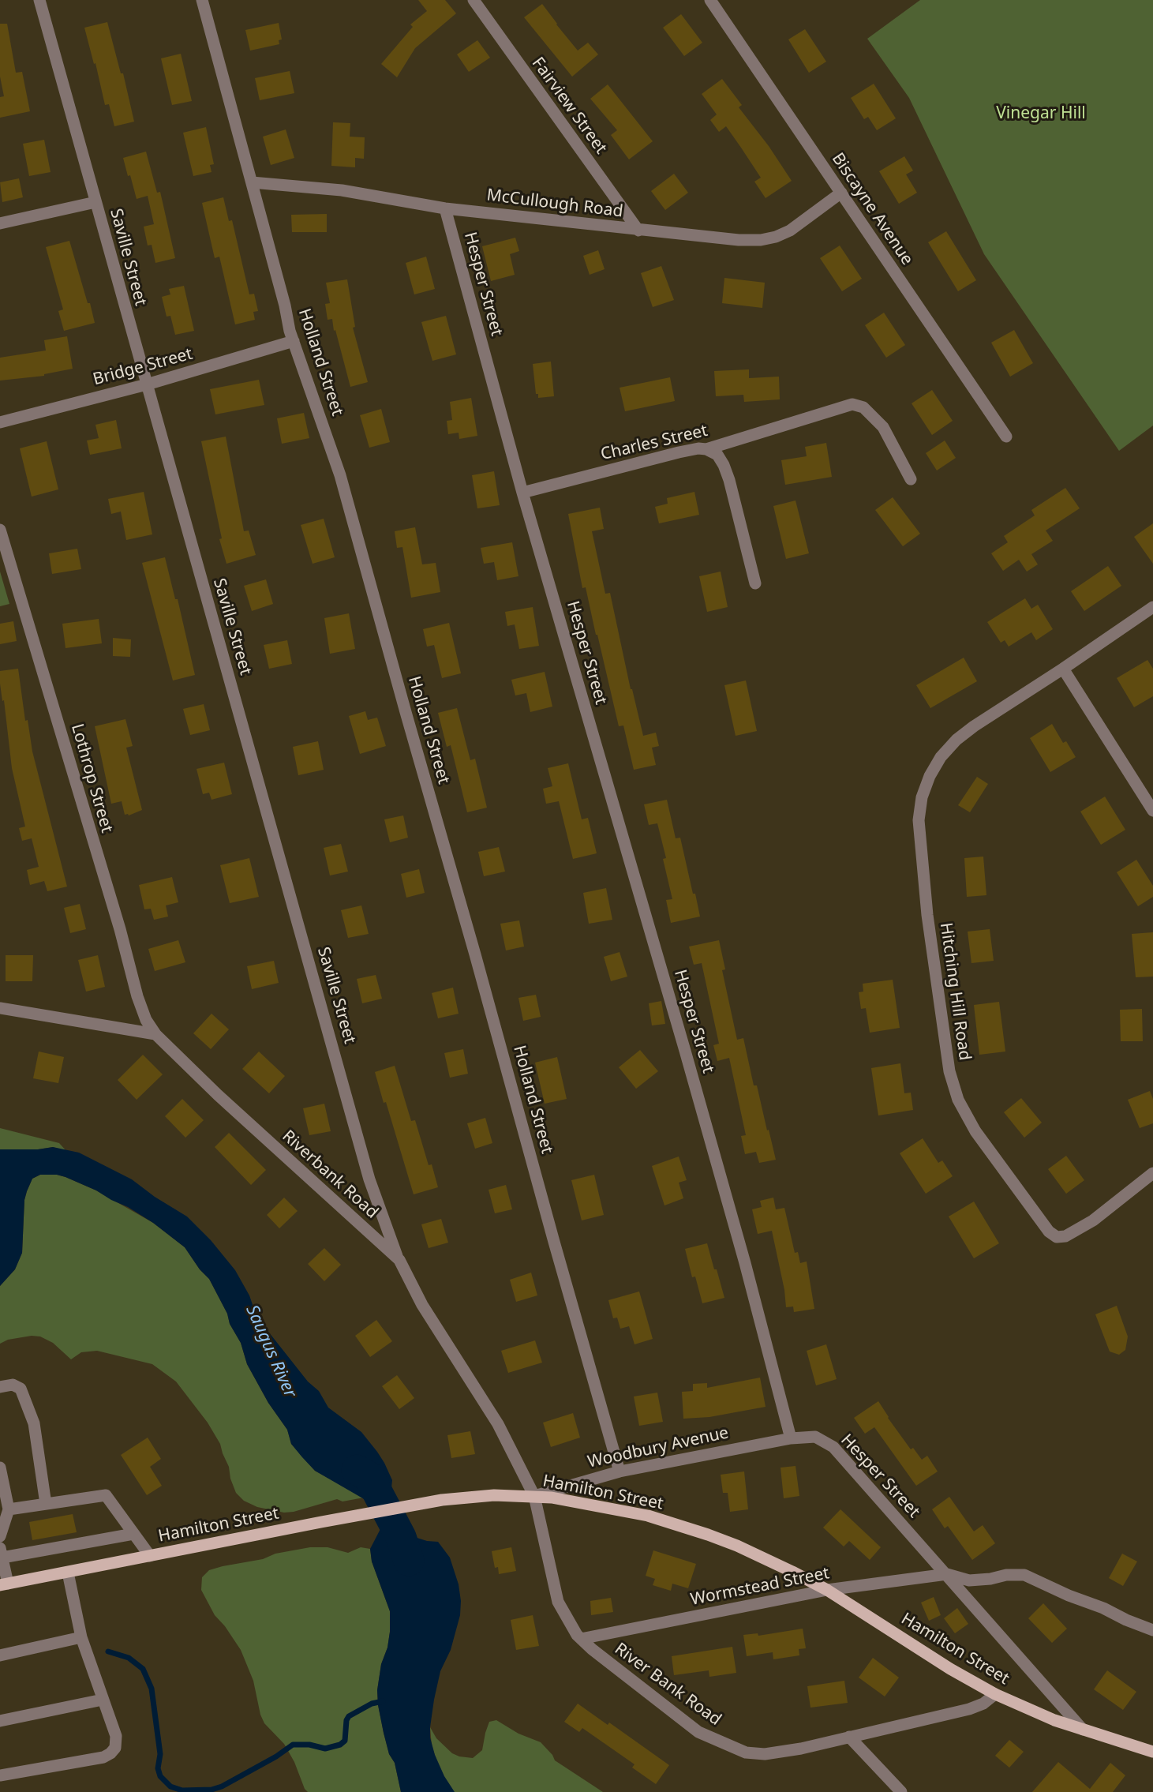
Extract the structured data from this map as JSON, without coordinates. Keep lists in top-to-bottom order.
{
  "streets": {
    "main road": ["Hamilton Street"],
    "street": [
      "Fairview Street",
      "McCullough Road",
      "Biscayne Avenue",
      "Saville Street",
      "Hesper Street",
      "Holland Street",
      "Bridge Street",
      "Charles Street",
      "Lothrop Street",
      "Hitching Hill Road",
      "Riverbank Road",
      "Woodbury Avenue",
      "Wormstead Street",
      "River Bank Road"
    ]
  },
  "crossings": [
    ["Fairview Street", "McCullough Road"],
    ["McCullough Road", "Biscayne Avenue"],
    ["McCullough Road", "Hesper Street"],
    ["McCullough Road", "Holland Street"],
    ["Saville Street", "Bridge Street"],
    ["Saville Street", "Riverbank Road"],
    ["Hesper Street", "Charles Street"],
    ["Hesper Street", "Woodbury Avenue"],
    ["Hesper Street", "Hamilton Street"],
    ["Hesper Street", "Wormstead Street"],
    ["Holland Street", "Bridge Street"],
    ["Holland Street", "Woodbury Avenue"],
    ["Lothrop Street", "Riverbank Road"],
    ["Riverbank Road", "Woodbury Avenue"],
    ["Riverbank Road", "Hamilton Street"],
    ["Riverbank Road", "River Bank Road"],
    ["Woodbury Avenue", "Hamilton Street"],
    ["Woodbury Avenue", "River Bank Road"],
    ["Hamilton Street", "Wormstead Street"],
    ["Hamilton Street", "River Bank Road"],
    ["Wormstead Street", "River Bank Road"]
  ],
  "water": ["Saugus River"],
  "parks": ["Vinegar Hill"]
}
